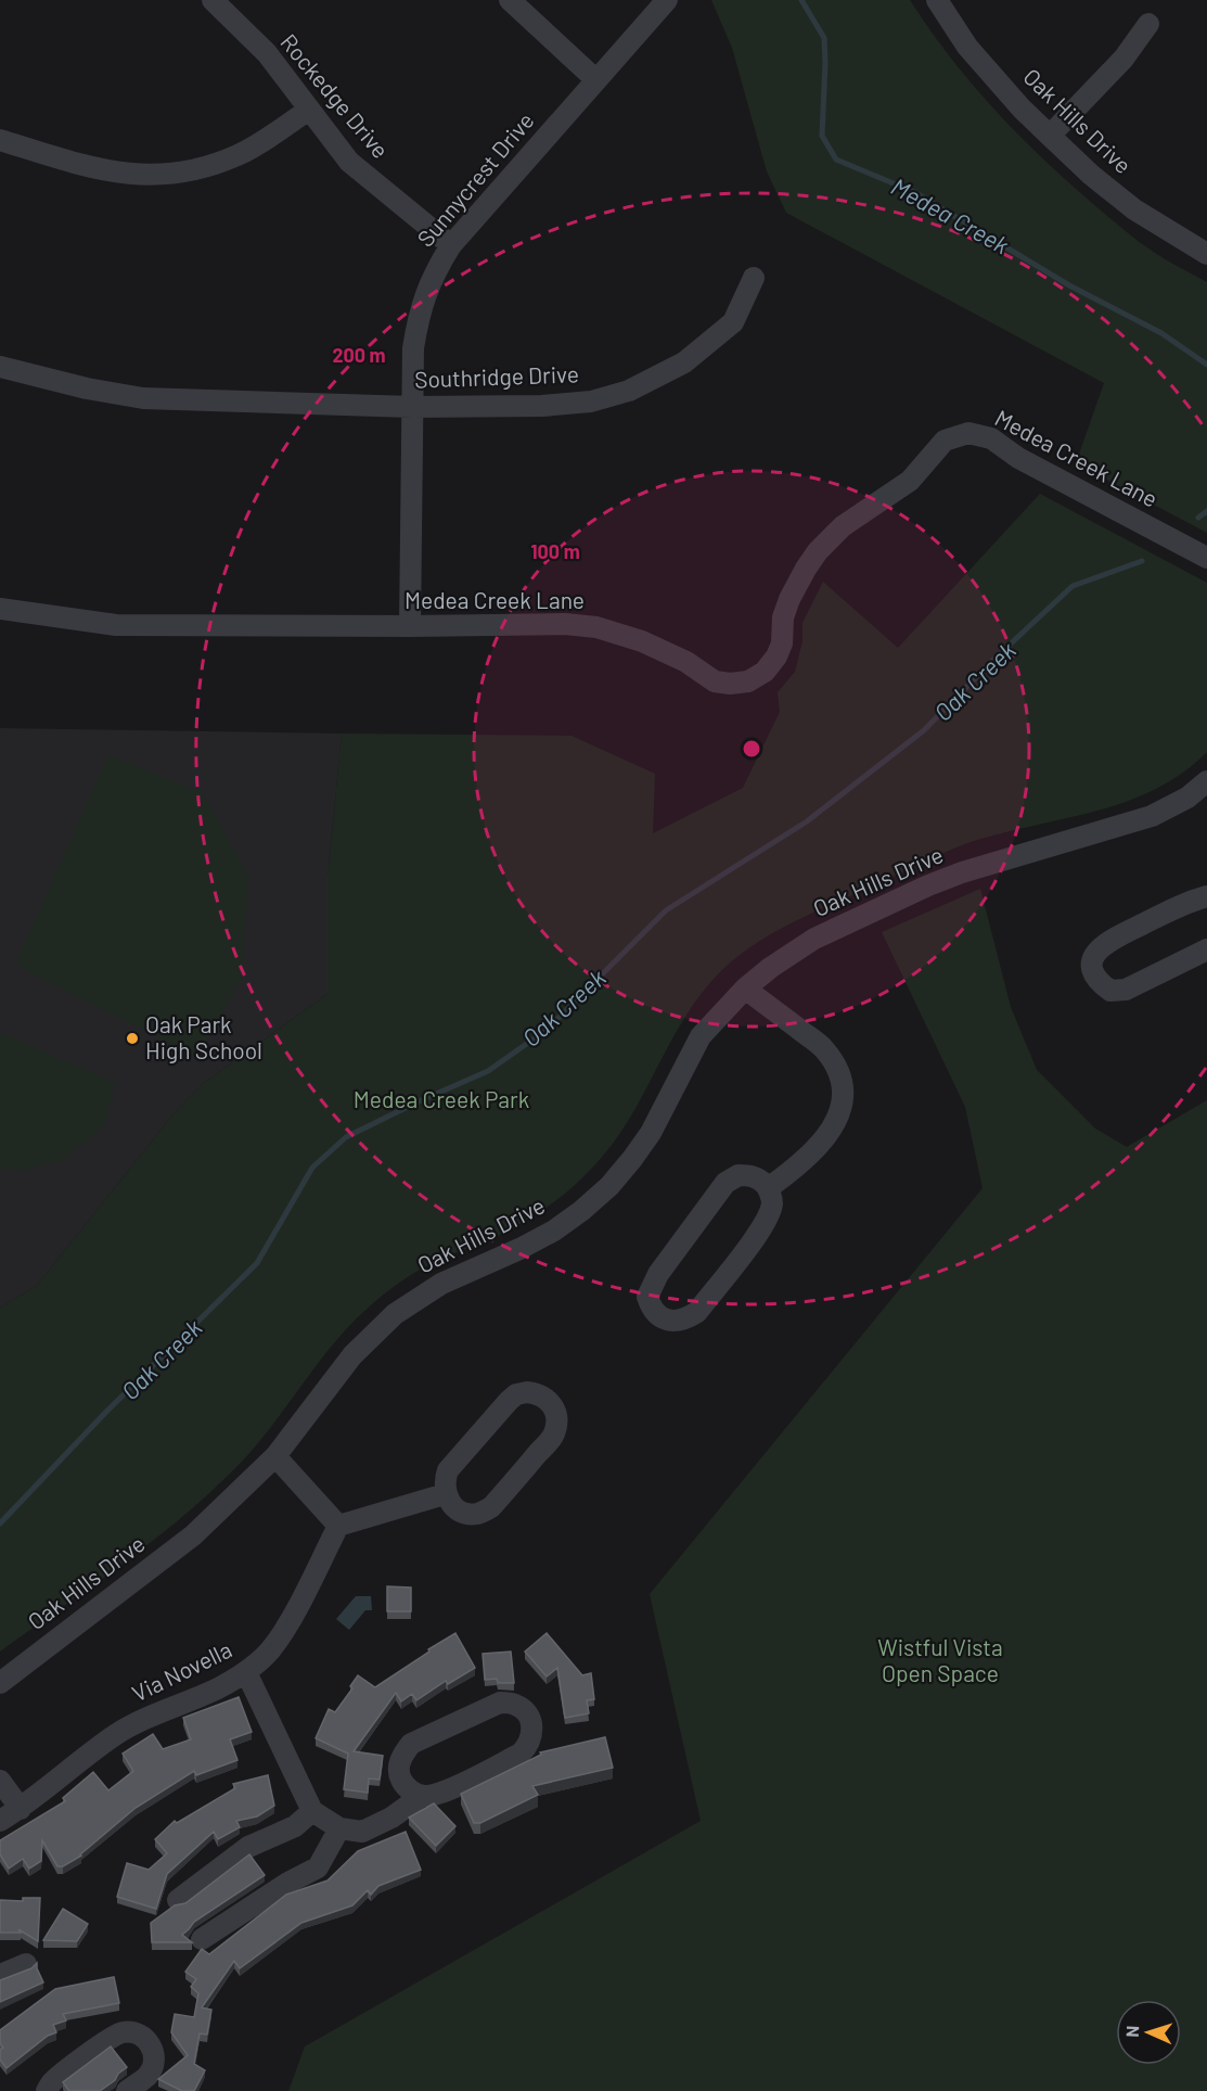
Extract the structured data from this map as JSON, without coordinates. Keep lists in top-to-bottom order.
{
  "streets": {
    "street": [
      "Rockedge Drive",
      "Oak Hills Drive",
      "Sunnycrest Drive",
      "Southridge Drive",
      "Medea Creek Lane",
      "Via Novella"
    ]
  },
  "crossings": [
    ["Rockedge Drive", "Sunnycrest Drive"],
    ["Sunnycrest Drive", "Southridge Drive"],
    ["Sunnycrest Drive", "Medea Creek Lane"]
  ],
  "water": ["Medea Creek", "Oak Creek"],
  "parks": ["Medea Creek Park", "Wistful Vista Open Space"],
  "places": ["Oak Park High School"],
  "north": "left",
  "rings": ["200 m", "100 m"]
}
